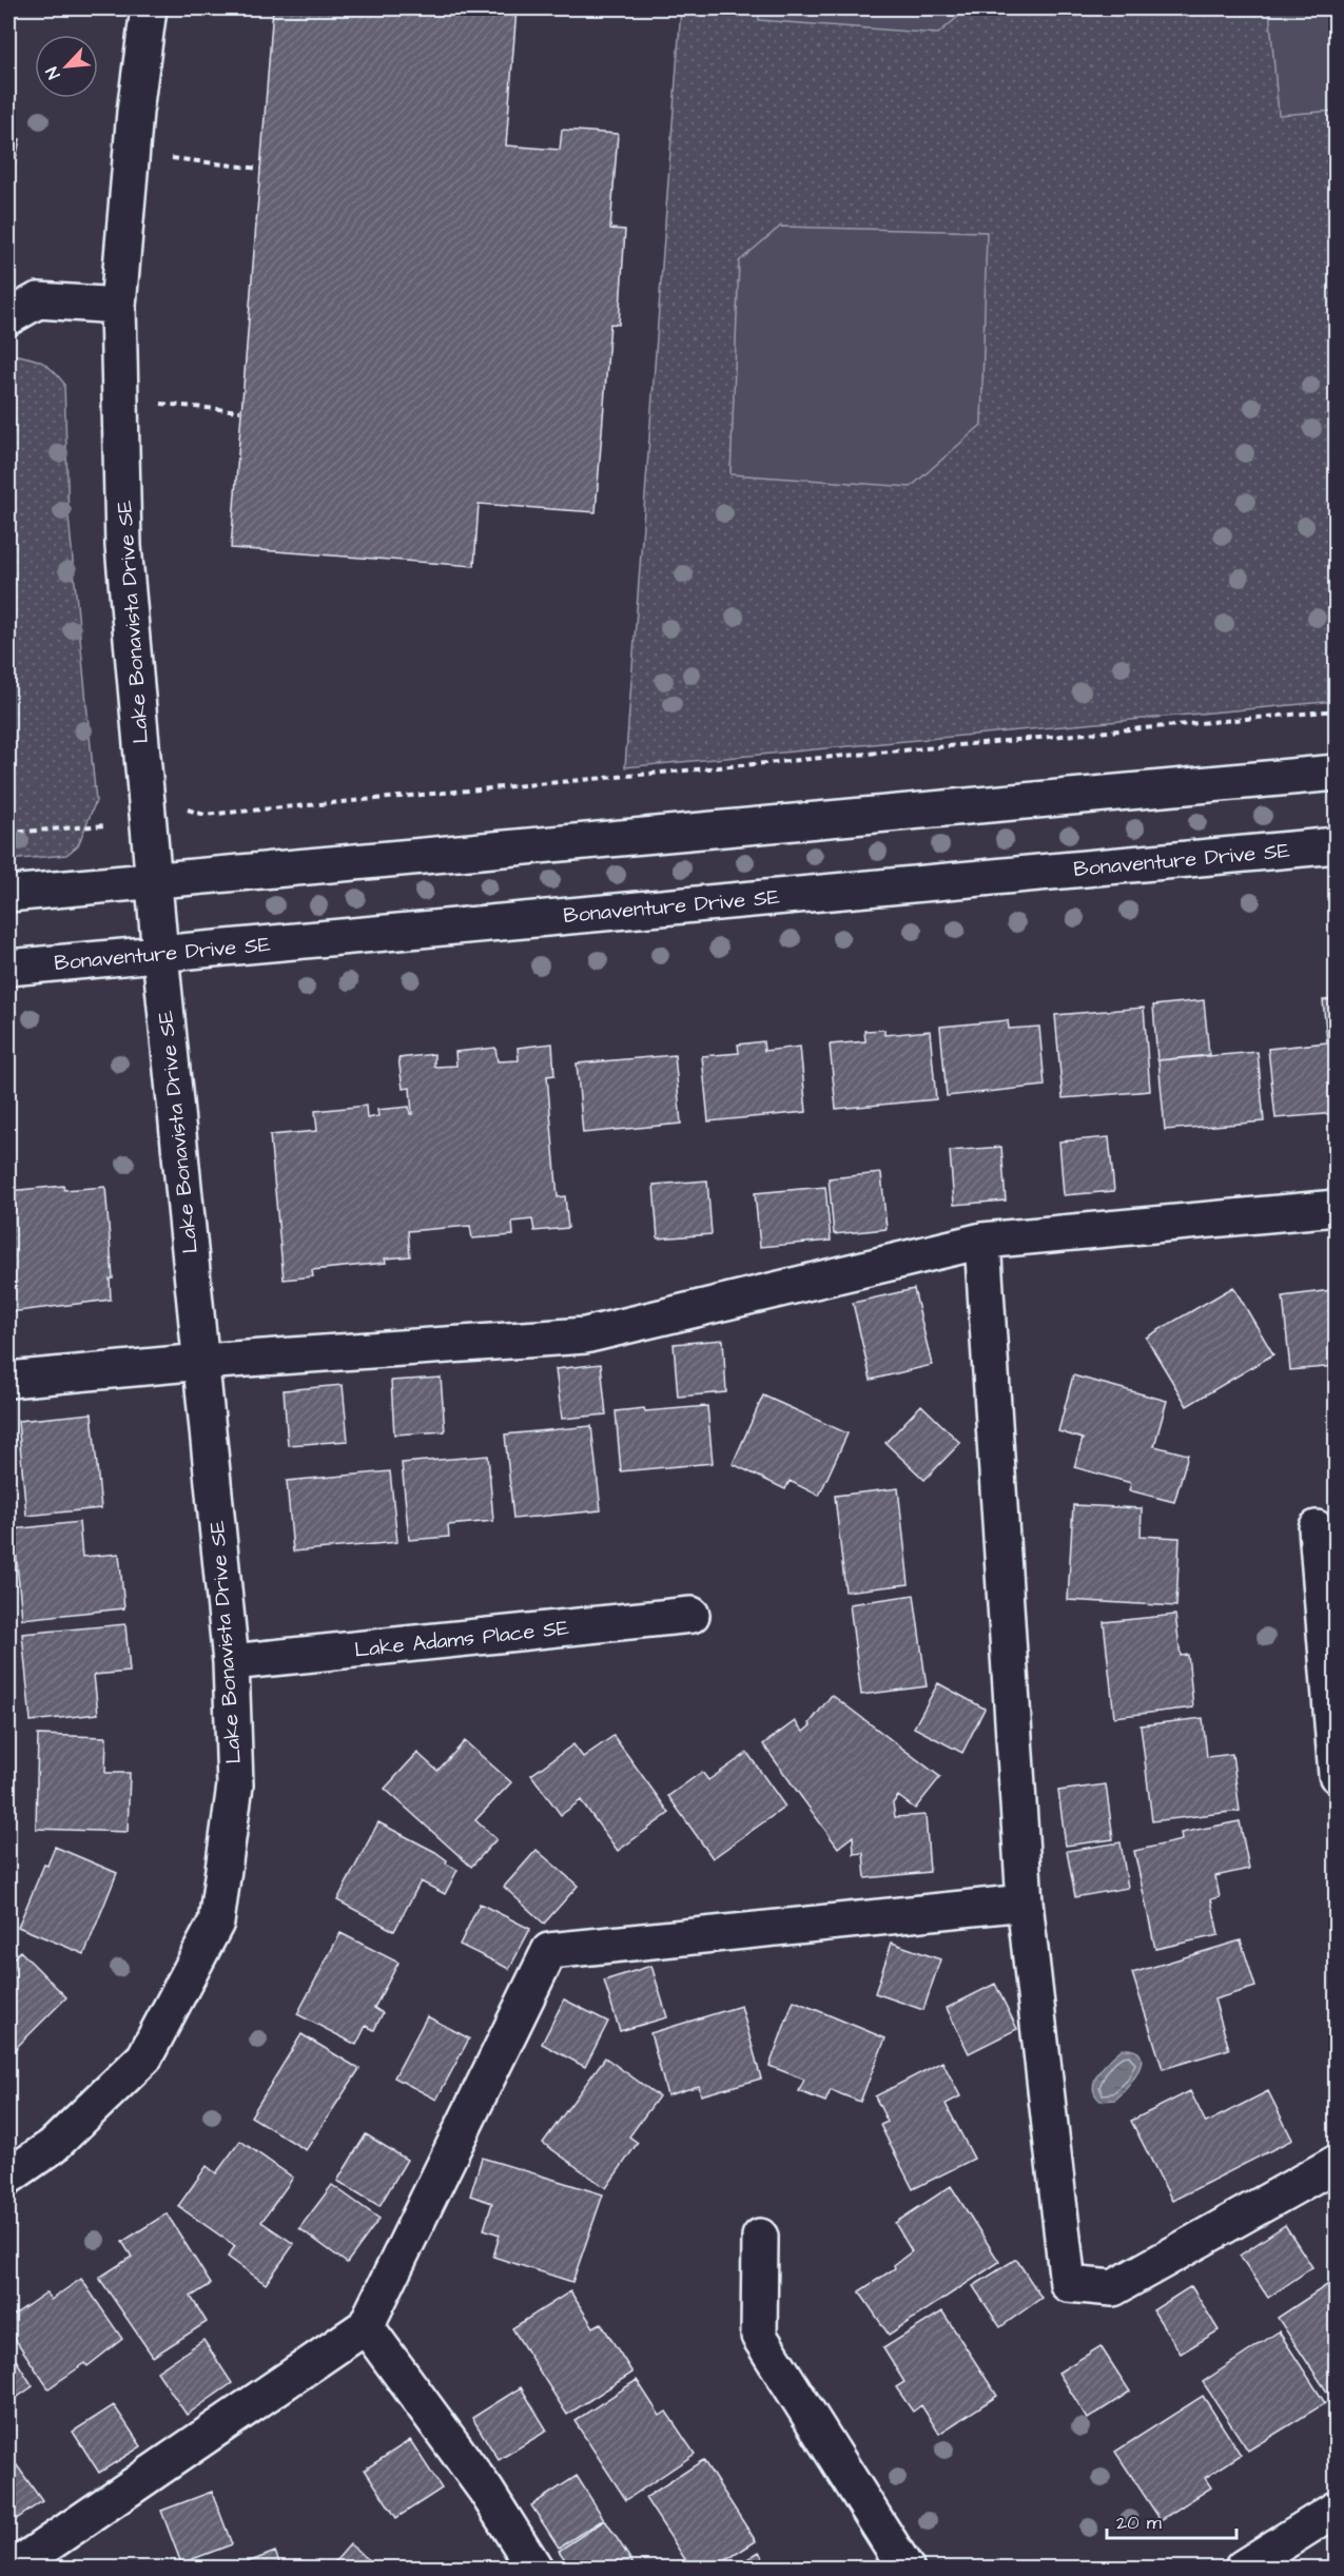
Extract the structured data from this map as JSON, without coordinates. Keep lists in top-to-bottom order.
{
  "streets": {
    "street": ["Lake Bonavista Drive SE", "Bonaventure Drive SE", "Lake Adams Place SE"]
  },
  "crossings": [
    ["Lake Bonavista Drive SE", "Bonaventure Drive SE"],
    ["Lake Bonavista Drive SE", "Lake Adams Place SE"]
  ],
  "scale_bar": "20 m",
  "north": "bottom left"
}
